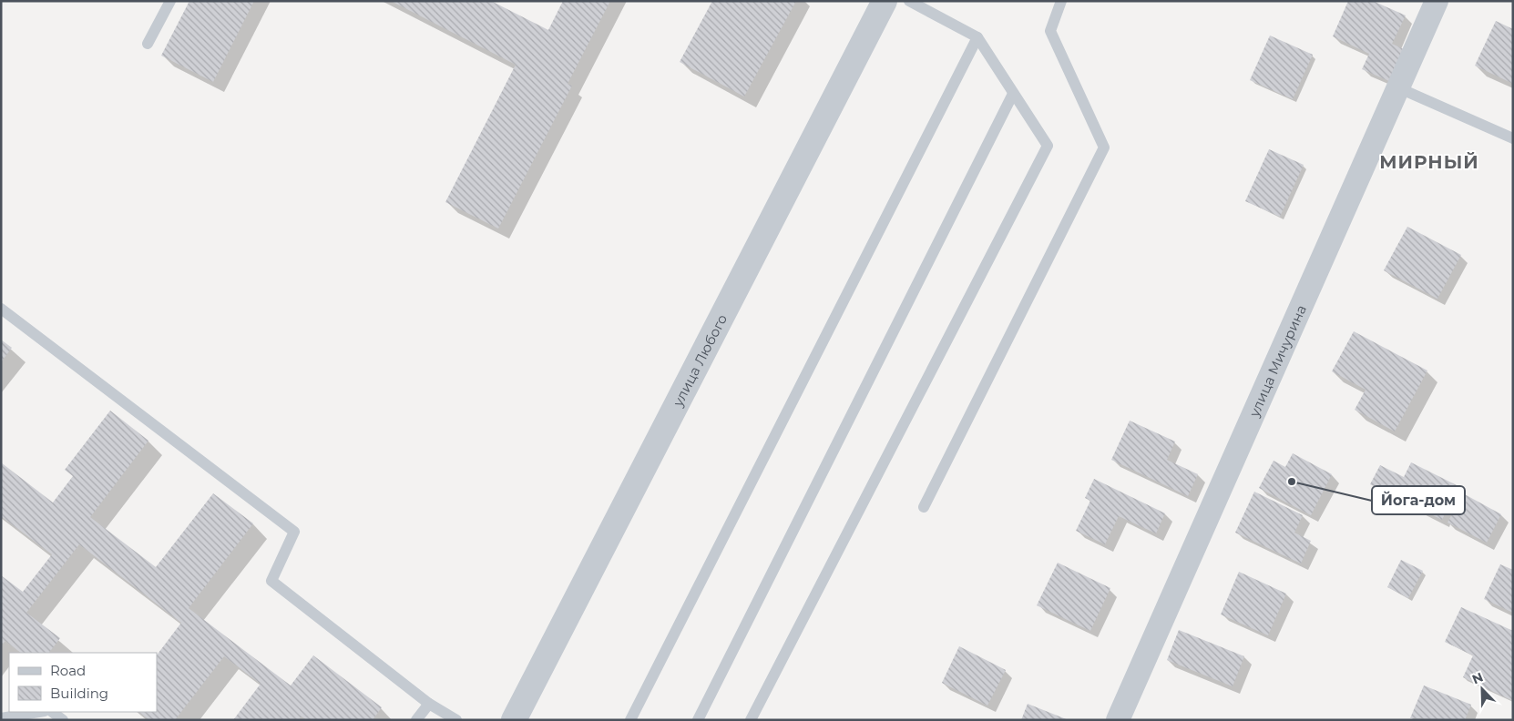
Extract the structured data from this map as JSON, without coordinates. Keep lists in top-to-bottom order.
{
  "streets": {
    "street": ["улица Любого", "улица Мичурина"]
  },
  "districts": ["МИРНЫЙ"],
  "places": ["Йога-дом"],
  "legend": ["Road", "Building"],
  "north": "top left"
}
